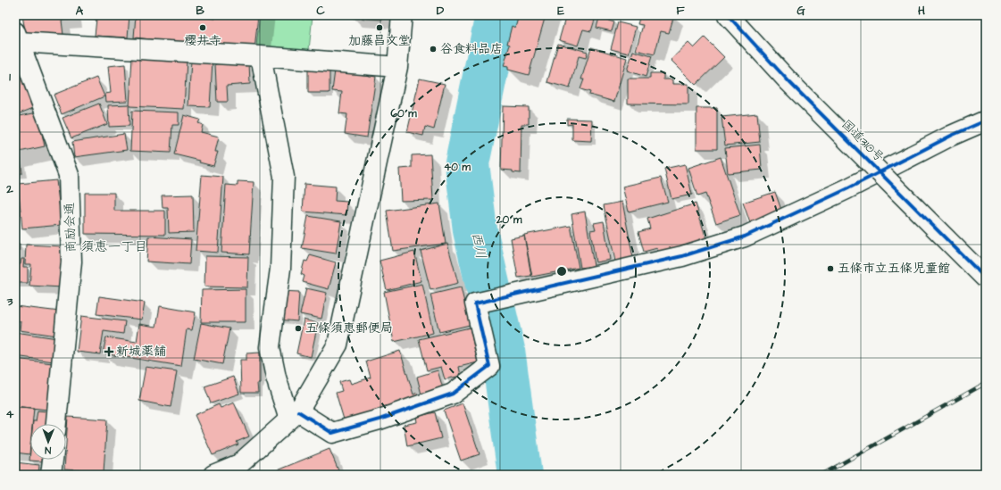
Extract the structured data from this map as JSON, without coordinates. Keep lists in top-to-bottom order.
{
  "streets": {
    "main road": ["国道310号", "商励会通"]
  },
  "districts": ["須恵一丁目"],
  "water": ["西川"],
  "places": {
    "other": [
      "櫻井寺",
      "加藤昌文堂",
      "谷食料品店",
      "五條市立五條児童館",
      "五條須恵郵便局"
    ],
    "health": ["新城薬舗"]
  },
  "north": "bottom",
  "grid": {
    "columns": [
      "A",
      "B",
      "C",
      "D",
      "E",
      "F",
      "G",
      "H"
    ],
    "rows": [
      "1",
      "2",
      "3",
      "4"
    ]
  },
  "rings": ["60 m", "40 m", "20 m"]
}
